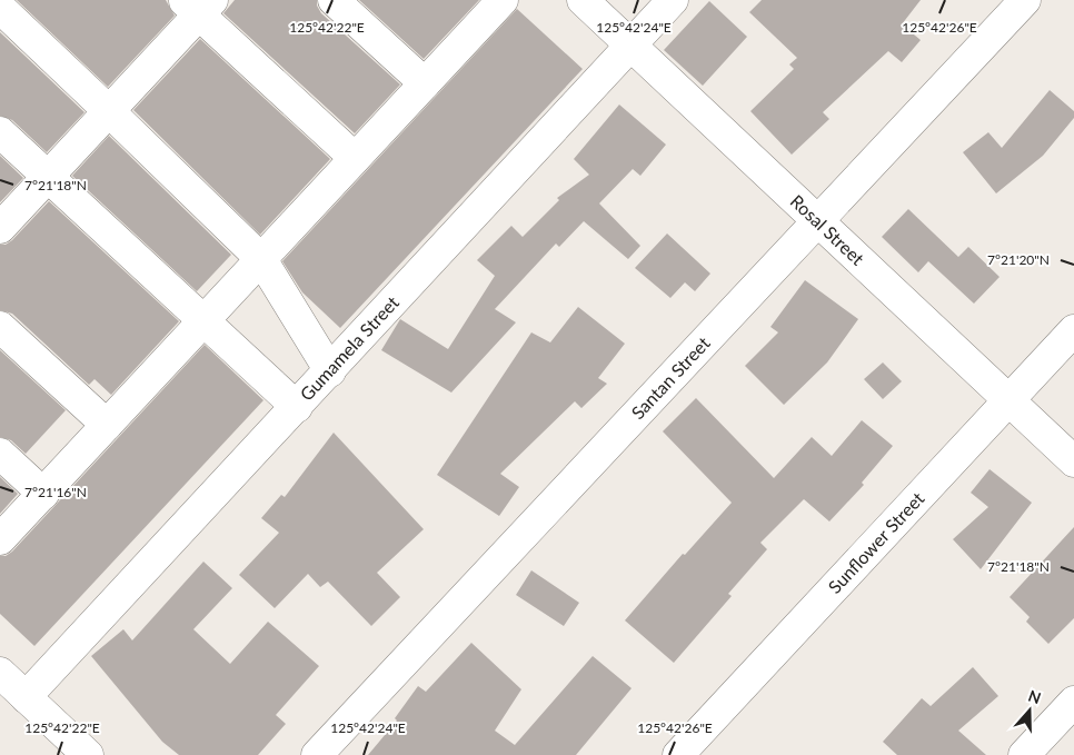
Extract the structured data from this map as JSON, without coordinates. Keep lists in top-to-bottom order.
{
  "streets": {
    "street": [
      "Rosal Street",
      "Gumamela Street",
      "Santan Street",
      "Sunflower Street"
    ]
  },
  "crossings": [
    ["Rosal Street", "Gumamela Street"],
    ["Rosal Street", "Santan Street"],
    ["Rosal Street", "Sunflower Street"]
  ],
  "north": "top",
  "coordinates": [
    "125°42'22\"E",
    "125°42'24\"E",
    "125°42'26\"E",
    "7°21'18\"N",
    "7°21'20\"N",
    "7°21'16\"N"
  ]
}
